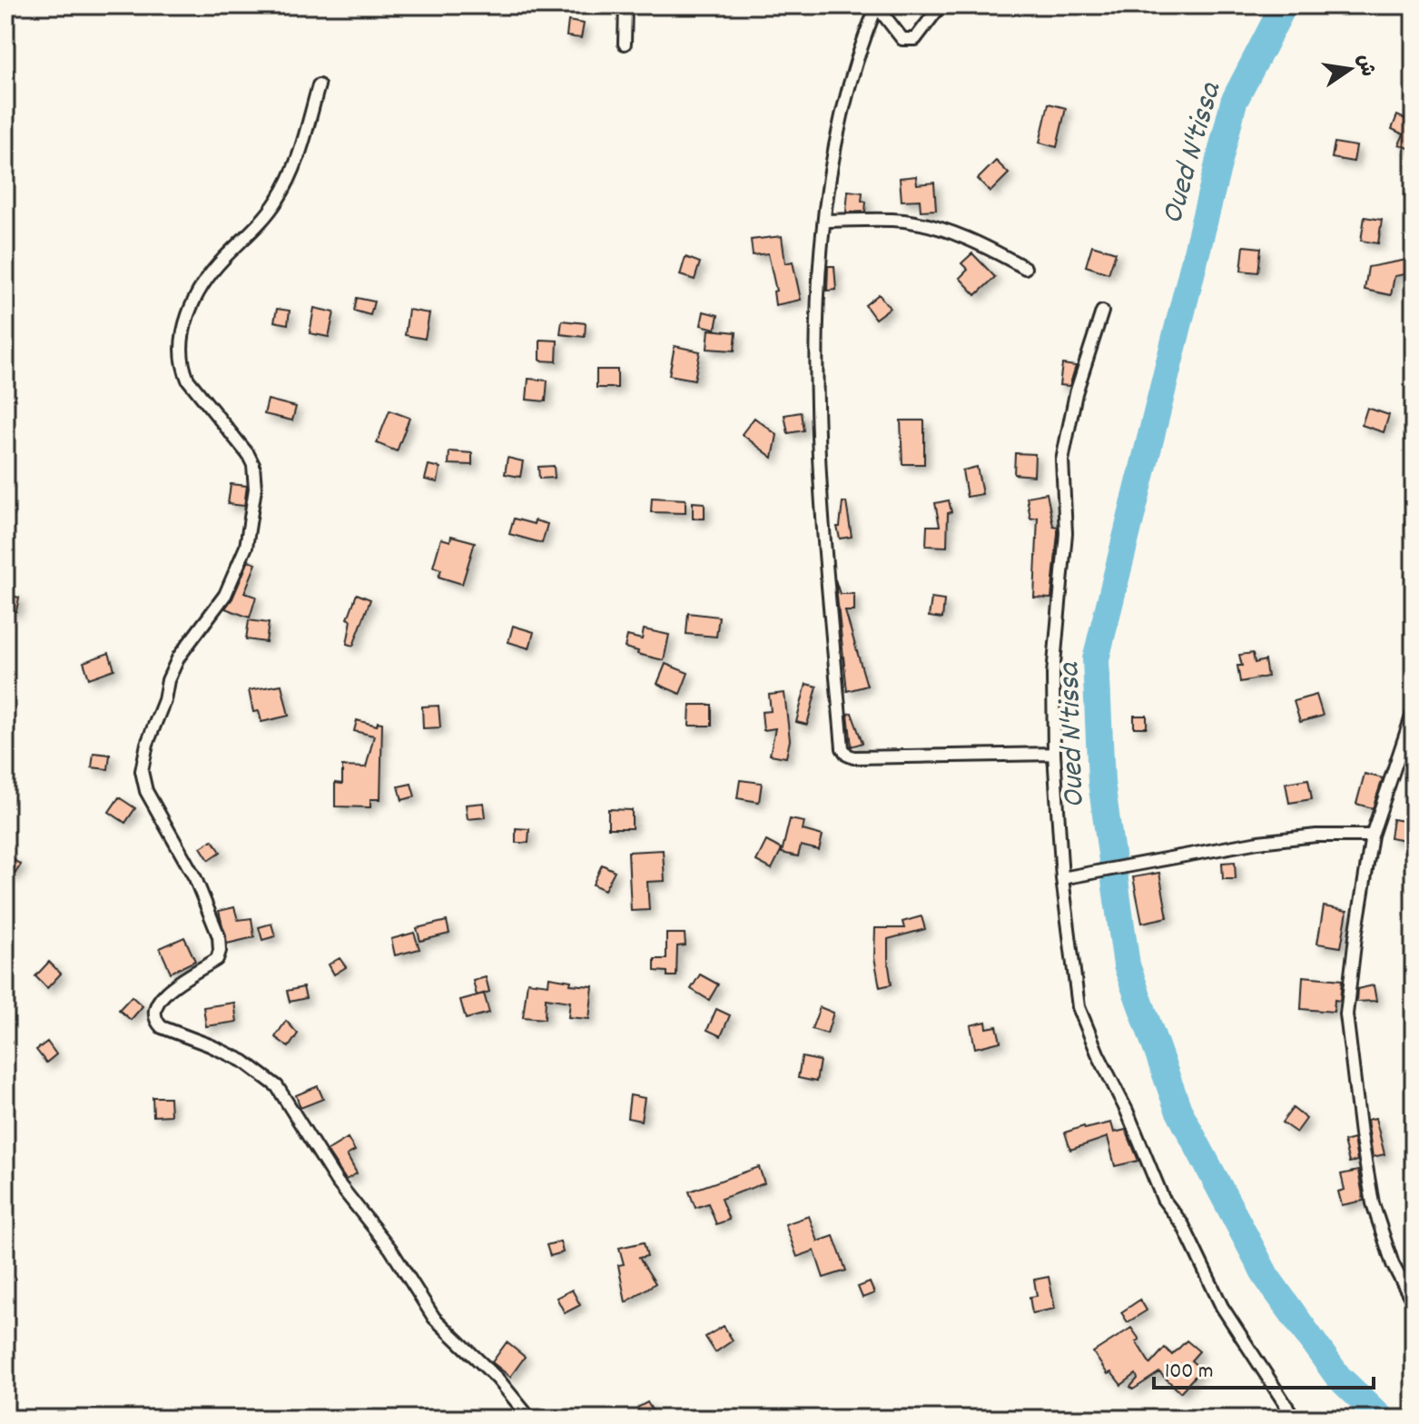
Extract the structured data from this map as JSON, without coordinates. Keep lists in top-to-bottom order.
{
  "water": ["Oued N'tissa"],
  "scale_bar": "100 m",
  "north": "right"
}
